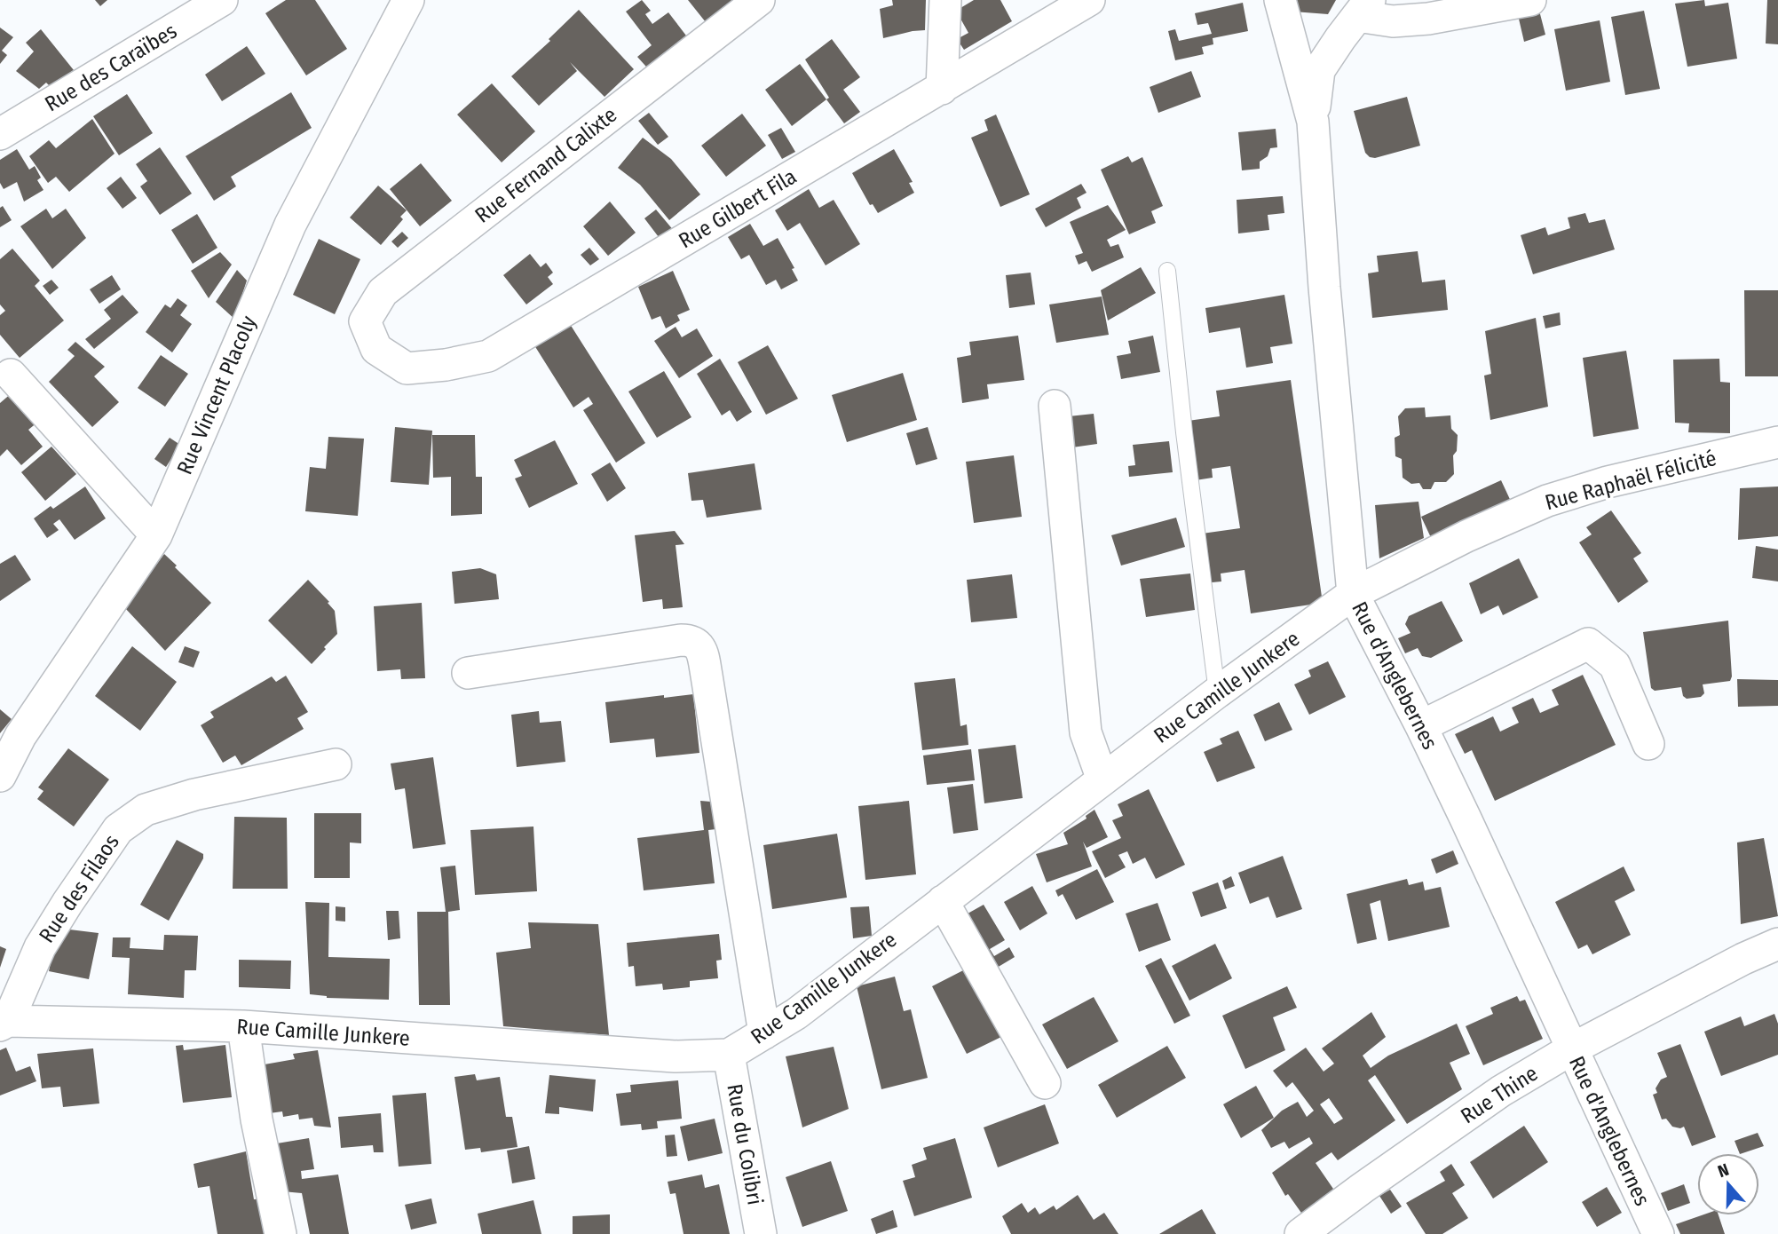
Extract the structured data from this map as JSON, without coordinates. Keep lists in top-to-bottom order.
{
  "streets": {
    "street": [
      "Rue des Caraïbes",
      "Rue Fernand Calixte",
      "Rue Gilbert Fila",
      "Rue Vincent Placoly",
      "Rue Raphaël Félicité",
      "Rue d'Anglebernes",
      "Rue Camille Junkere",
      "Rue des Filaos",
      "Rue Thine",
      "Rue du Colibri"
    ]
  },
  "crossings": [
    ["Rue Fernand Calixte", "Rue Gilbert Fila"],
    ["Rue Raphaël Félicité", "Rue d'Anglebernes"],
    ["Rue Raphaël Félicité", "Rue Camille Junkere"],
    ["Rue d'Anglebernes", "Rue Camille Junkere"],
    ["Rue d'Anglebernes", "Rue Thine"],
    ["Rue Camille Junkere", "Rue des Filaos"],
    ["Rue Camille Junkere", "Rue du Colibri"]
  ],
  "north": "top"
}
